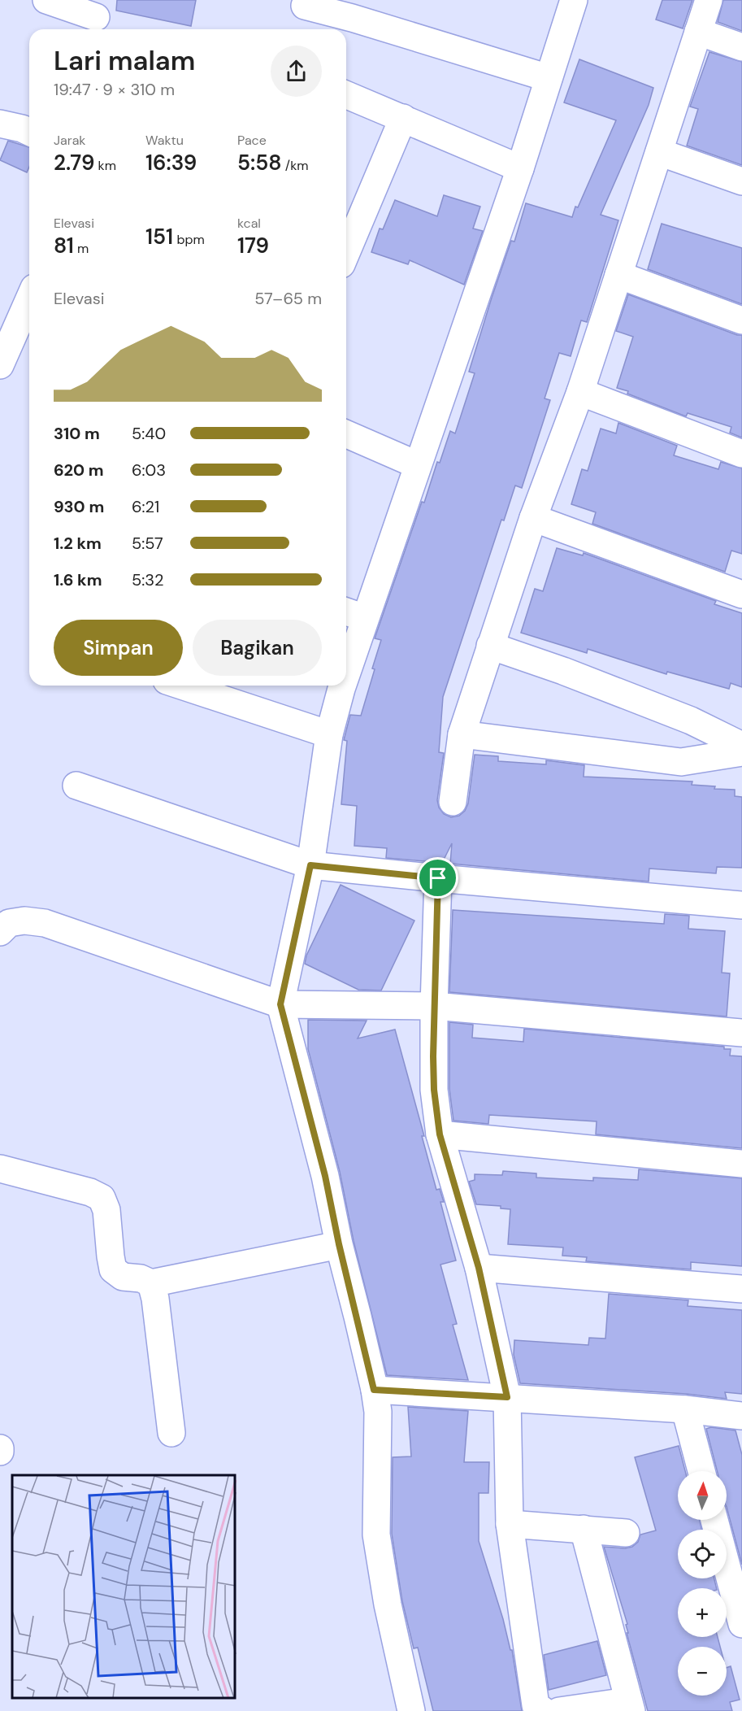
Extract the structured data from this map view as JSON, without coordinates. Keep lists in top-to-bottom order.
{
  "north": "top",
  "page": {
    "heading": ["Lari malam", "19:47 · 9 × 310 m"],
    "stats": [
      ["Jarak", "2.79 km"],
      ["Waktu", "16:39"],
      ["Pace", "5:58 /km"],
      ["Elevasi", "81 m"],
      ["151 bpm"],
      ["kcal", "179"]
    ],
    "chart": ["Elevasi", "57–65 m"],
    "list": [
      {
        "name": "310 m",
        "note": "5:40"
      },
      {
        "name": "620 m",
        "note": "6:03"
      },
      {
        "name": "930 m",
        "note": "6:21"
      },
      {
        "name": "1.2 km",
        "note": "5:57"
      },
      {
        "name": "1.6 km",
        "note": "5:32"
      }
    ],
    "buttons": ["Simpan", "Bagikan"],
    "map_buttons": ["+", "−"]
  }
}
